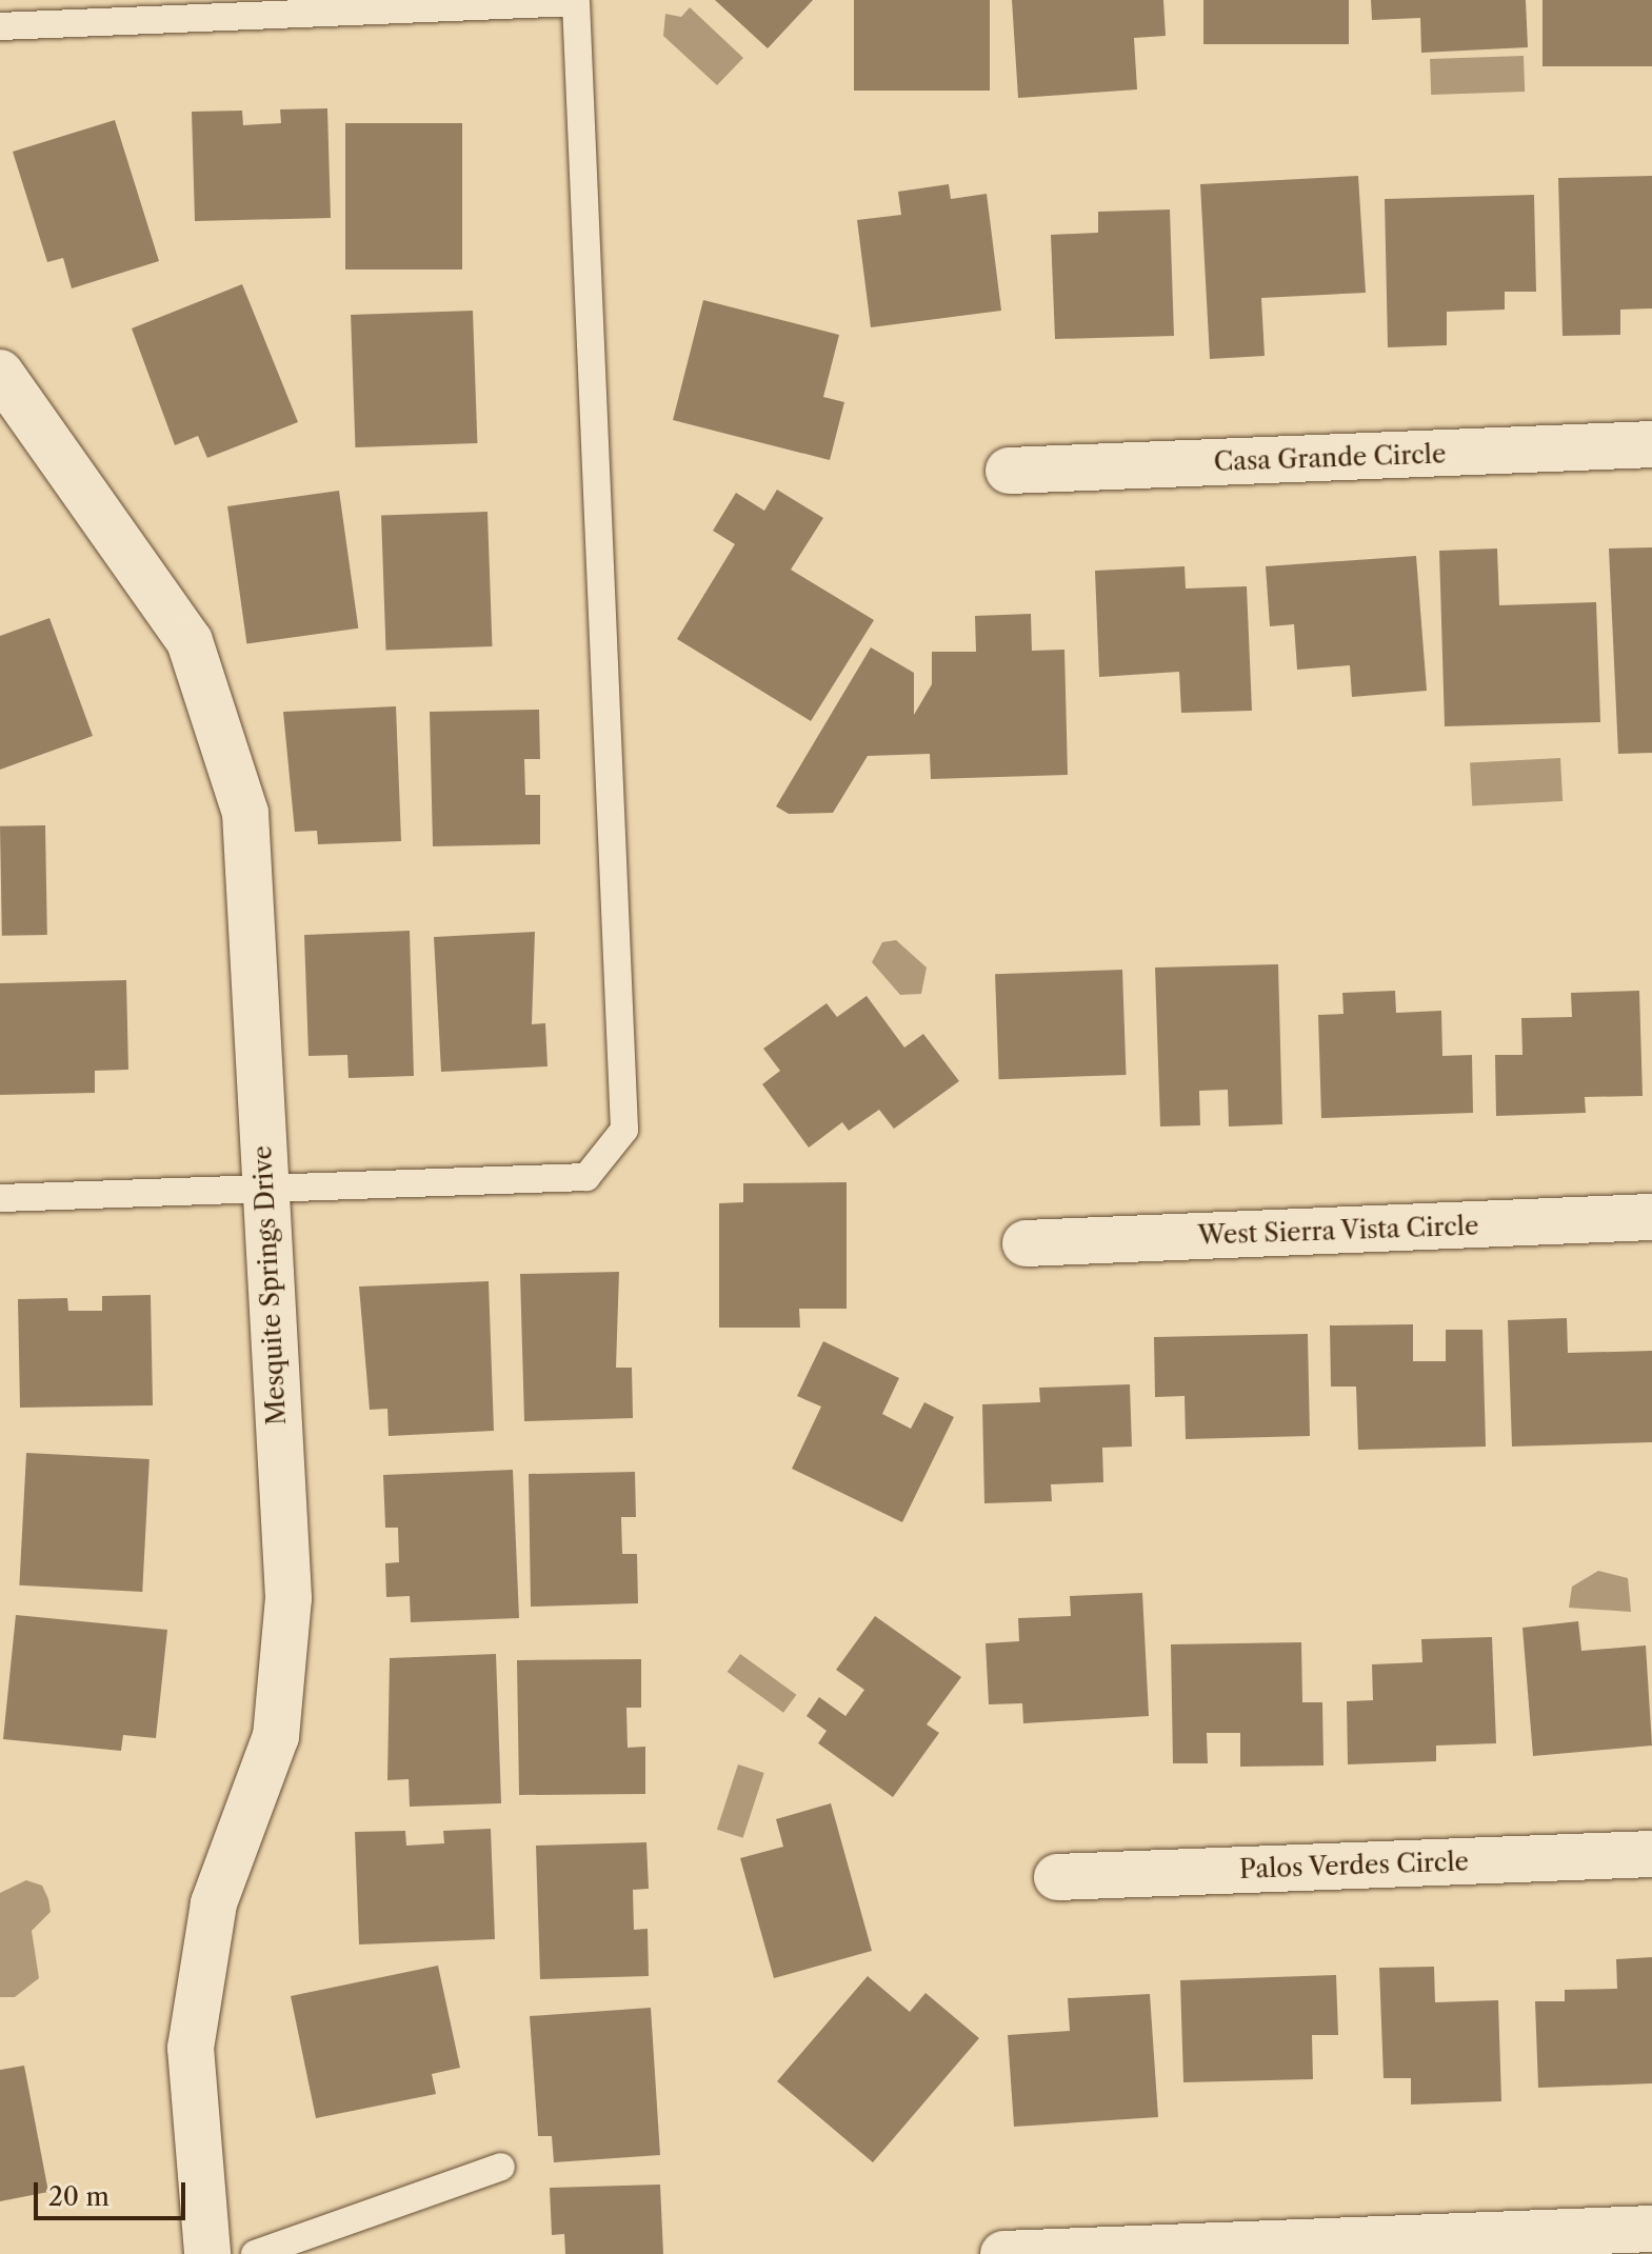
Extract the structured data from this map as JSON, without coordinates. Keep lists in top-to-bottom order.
{
  "streets": {
    "street": [
      "Casa Grande Circle",
      "West Sierra Vista Circle",
      "Mesquite Springs Drive",
      "Palos Verdes Circle"
    ]
  },
  "scale_bar": "20 m"
}
